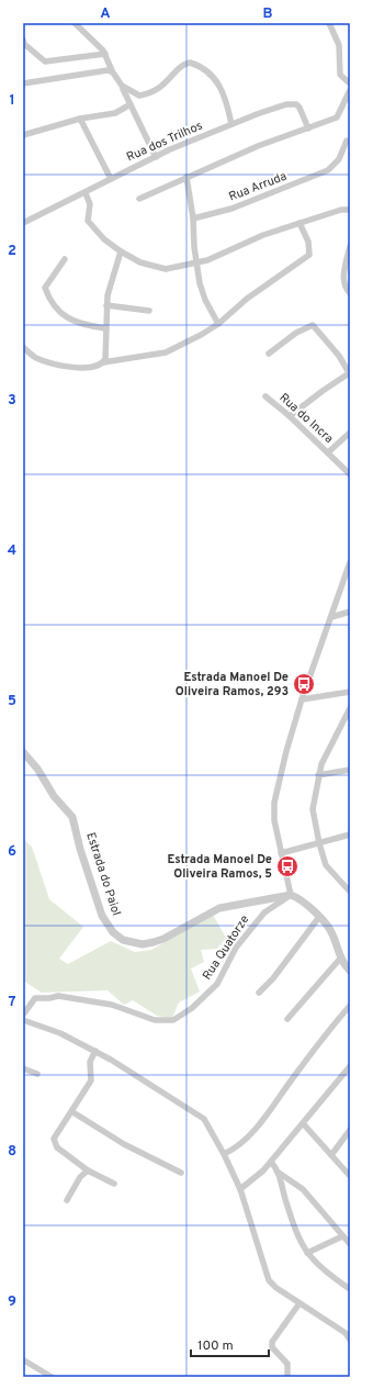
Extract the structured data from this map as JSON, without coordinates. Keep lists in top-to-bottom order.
{
  "streets": {
    "street": [
      "Rua dos Trilhos",
      "Rua Arruda",
      "Rua do Incra",
      "Estrada do Paiol",
      "Rua Quatorze"
    ]
  },
  "crossings": [
    ["Estrada do Paiol", "Rua Quatorze"]
  ],
  "places": {
    "bus stop": ["Estrada Manoel De Oliveira Ramos, 293", "Estrada Manoel De Oliveira Ramos, 5"]
  },
  "scale_bar": "100 m",
  "grid": {
    "columns": ["A", "B"],
    "rows": [
      "1",
      "2",
      "3",
      "4",
      "5",
      "6",
      "7",
      "8",
      "9"
    ]
  }
}
